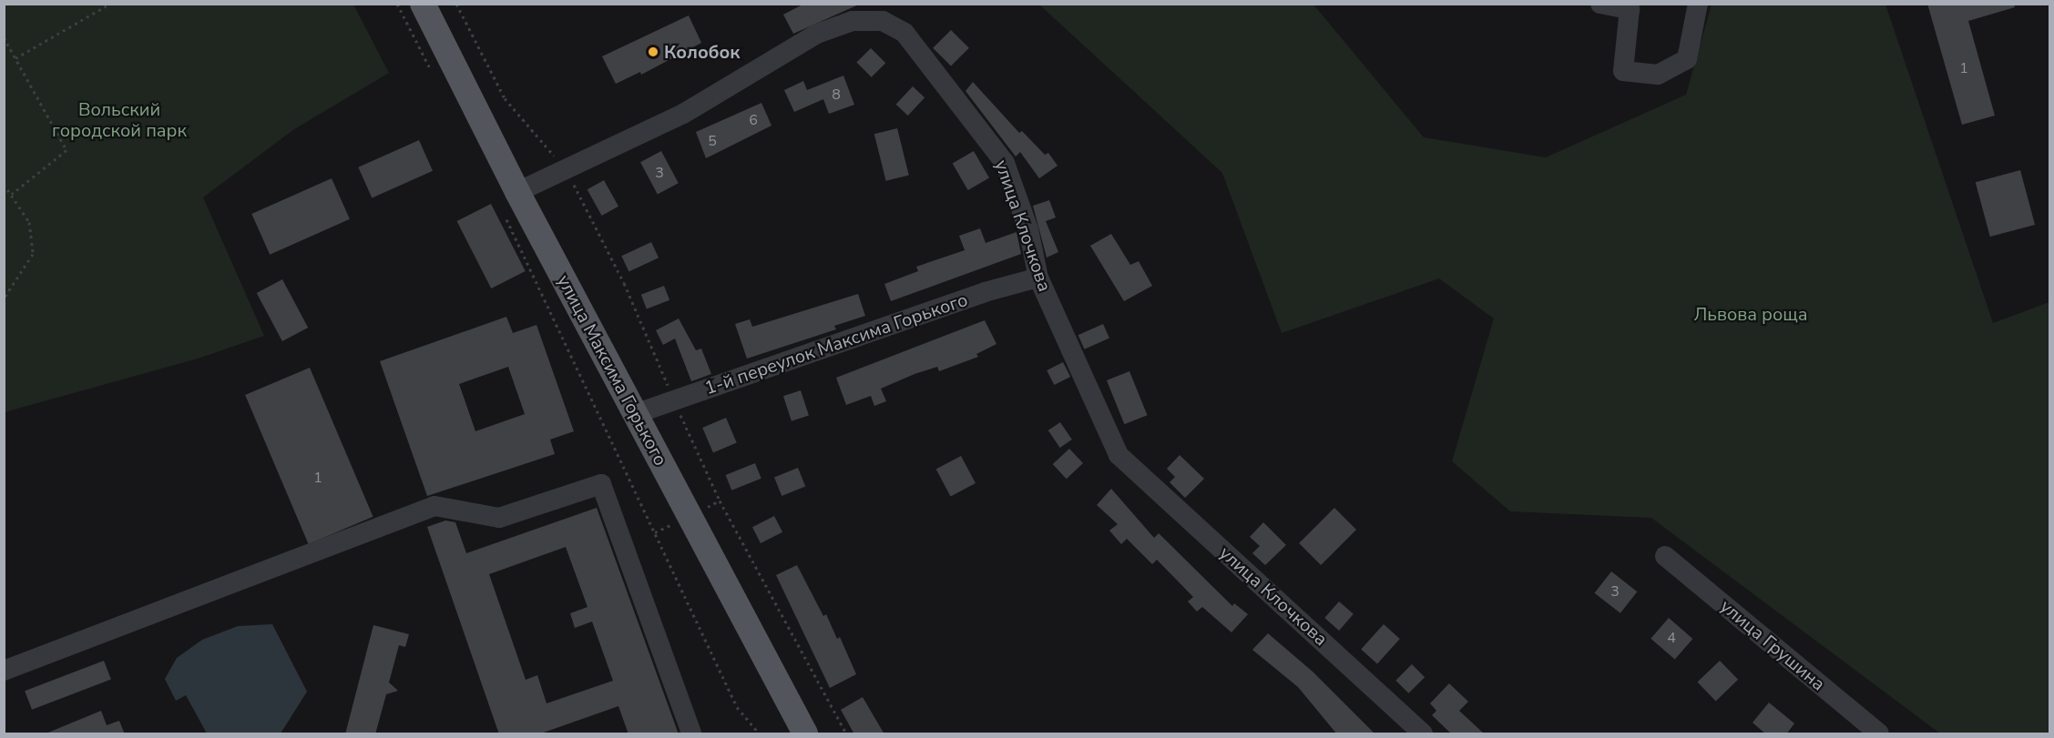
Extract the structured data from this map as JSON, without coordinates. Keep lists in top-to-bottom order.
{
  "streets": {
    "main road": ["улица Максима Горького"],
    "street": ["улица Клочкова", "1-й переулок Максима Горького", "улица Грушина"]
  },
  "crossings": [
    ["улица Клочкова", "1-й переулок Максима Горького"],
    ["улица Клочкова", "улица Максима Горького"],
    ["1-й переулок Максима Горького", "улица Максима Горького"]
  ],
  "parks": ["Вольский городской парк", "Львова роща"],
  "places": ["Колобок"],
  "house_numbers": [
    "1",
    "8",
    "6",
    "5",
    "3",
    "1",
    "3",
    "4"
  ]
}
